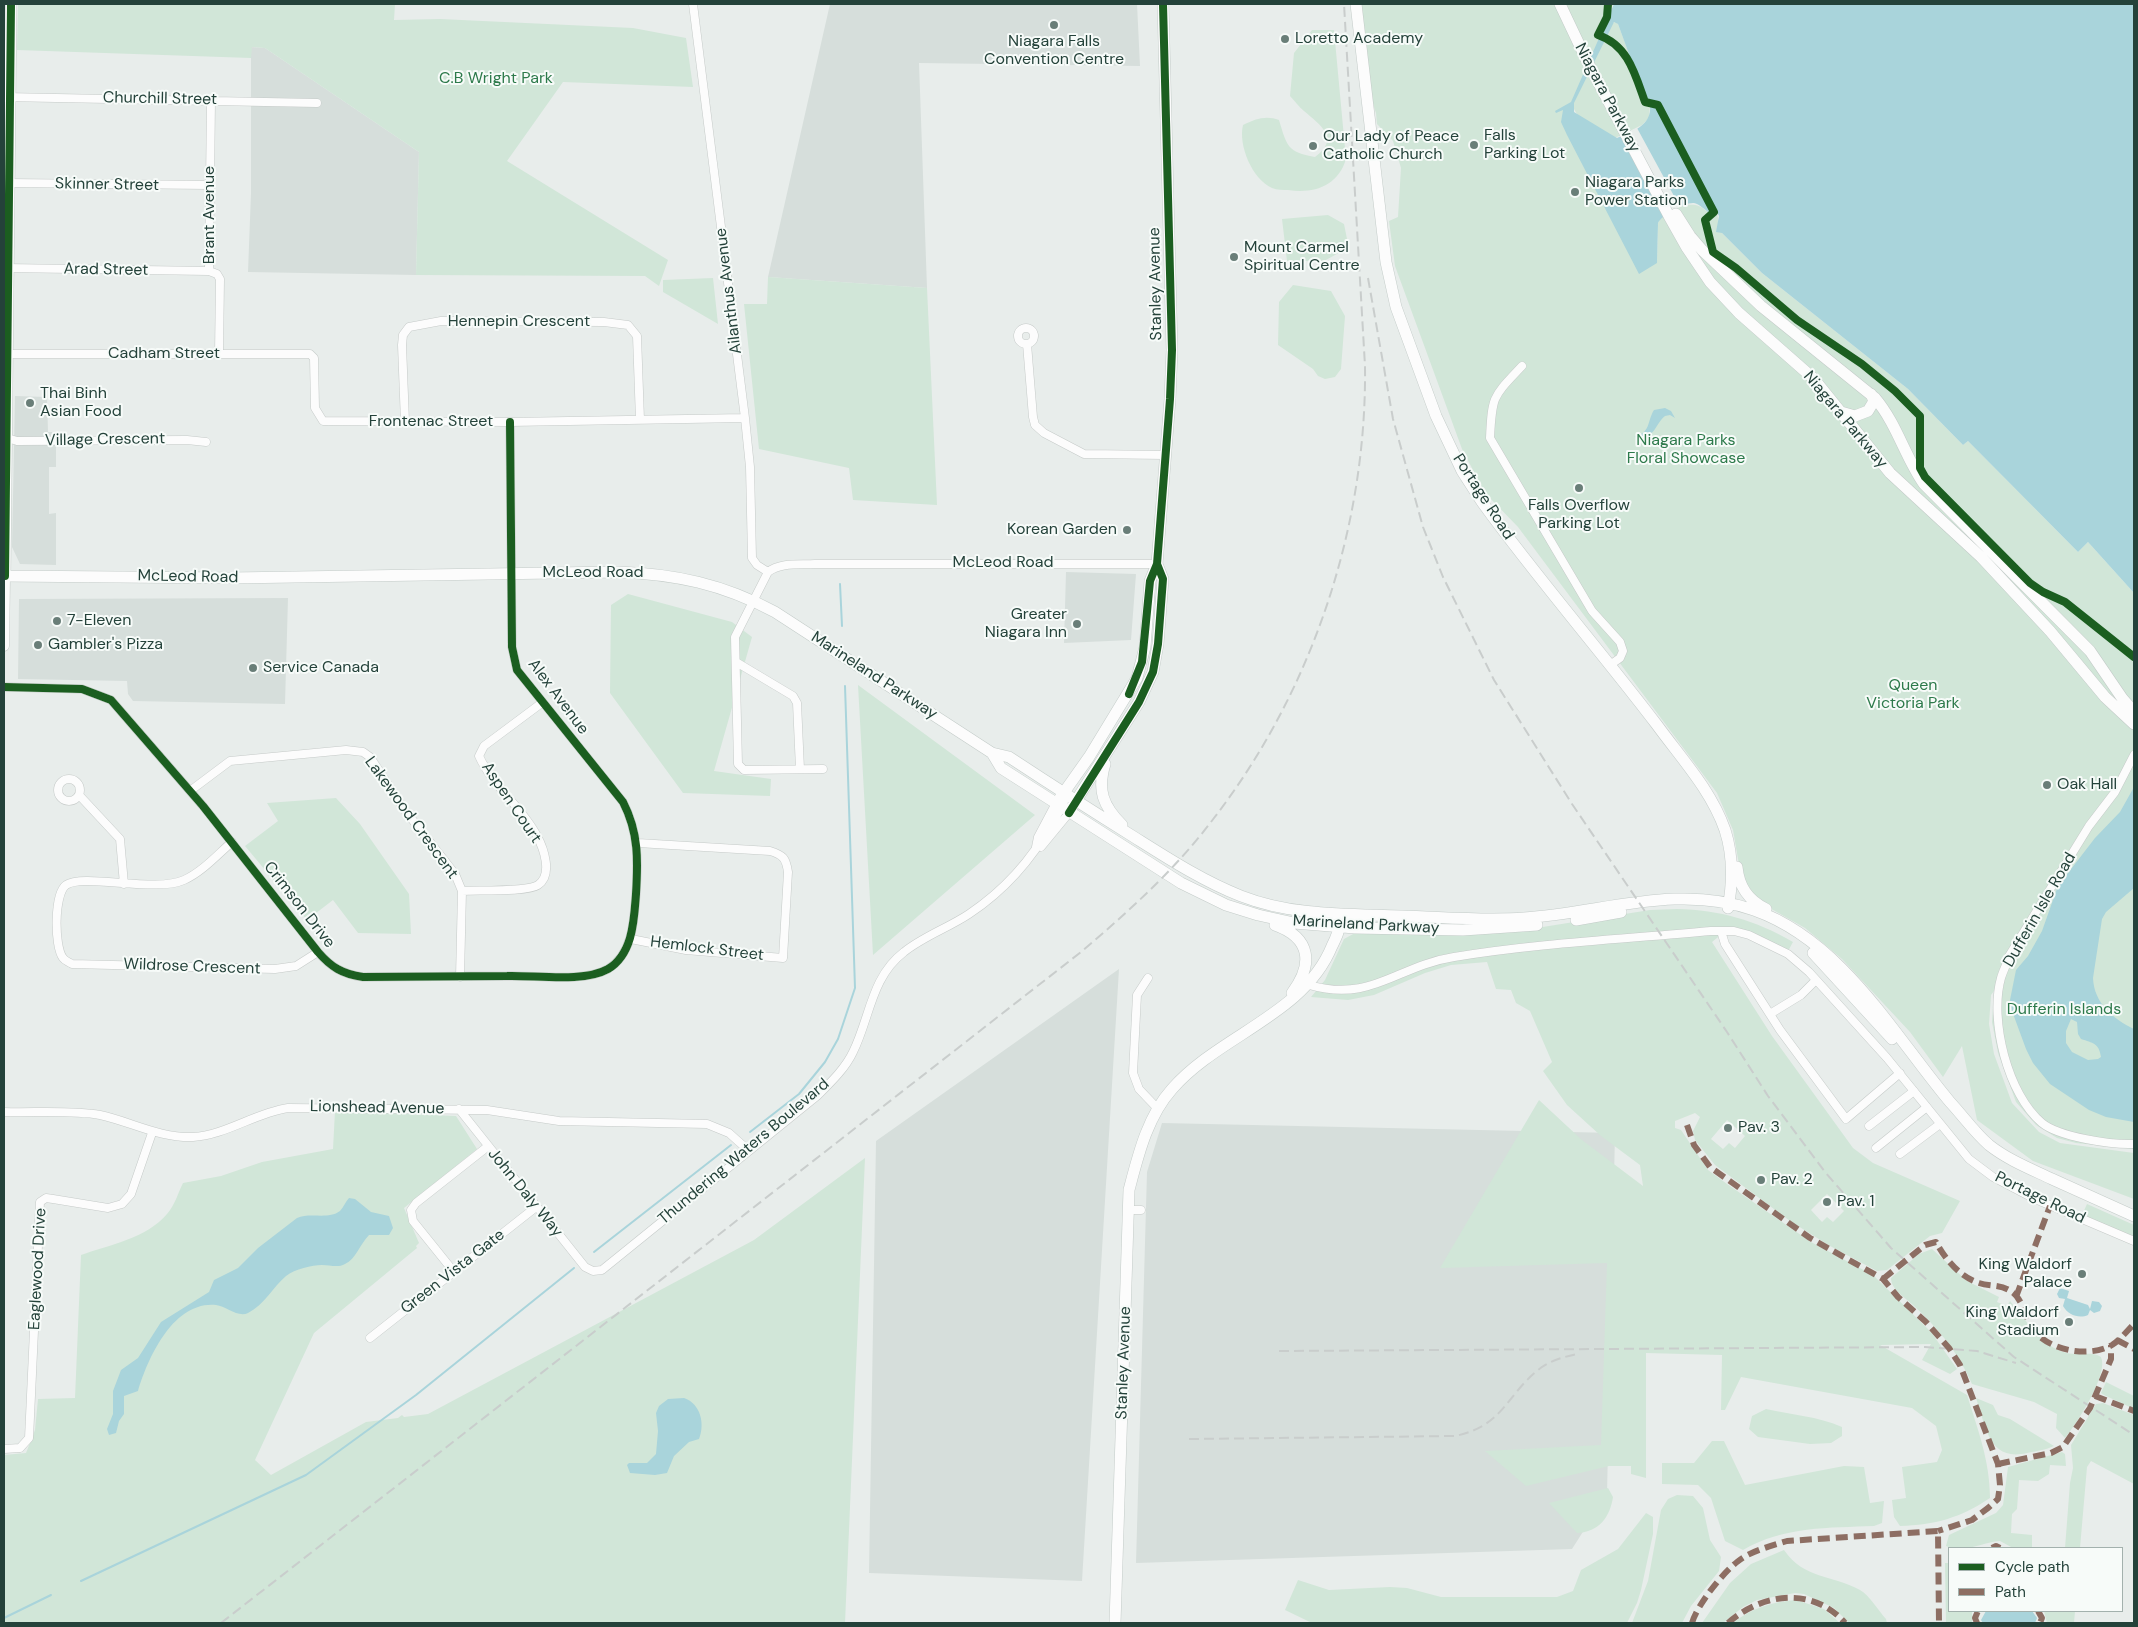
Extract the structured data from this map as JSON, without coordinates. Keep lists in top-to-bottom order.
{
  "streets": {
    "main road": [
      "Niagara Parkway",
      "Stanley Avenue",
      "Portage Road",
      "McLeod Road",
      "Marineland Parkway"
    ],
    "street": [
      "Churchill Street",
      "Skinner Street",
      "Brant Avenue",
      "Arad Street",
      "Ailanthus Avenue",
      "Hennepin Crescent",
      "Cadham Street",
      "Frontenac Street",
      "Village Crescent",
      "Alex Avenue",
      "Aspen Court",
      "Lakewood Crescent",
      "Crimson Drive",
      "Dufferin Isle Road",
      "Hemlock Street",
      "Wildrose Crescent",
      "Lionshead Avenue",
      "Thundering Waters Boulevard",
      "John Daly Way",
      "Eaglewood Drive",
      "Green Vista Gate"
    ]
  },
  "crossings": [
    ["Churchill Street", "Brant Avenue"],
    ["Skinner Street", "Brant Avenue"],
    ["Brant Avenue", "Arad Street"],
    ["Brant Avenue", "Cadham Street"],
    ["Stanley Avenue", "McLeod Road"],
    ["Stanley Avenue", "Marineland Parkway"],
    ["Stanley Avenue", "Thundering Waters Boulevard"],
    ["Ailanthus Avenue", "Frontenac Street"],
    ["Ailanthus Avenue", "McLeod Road"],
    ["Hennepin Crescent", "Frontenac Street"],
    ["Cadham Street", "Frontenac Street"],
    ["Frontenac Street", "Alex Avenue"],
    ["Portage Road", "Marineland Parkway"],
    ["McLeod Road", "Marineland Parkway"],
    ["McLeod Road", "Alex Avenue"],
    ["Marineland Parkway", "Thundering Waters Boulevard"],
    ["Alex Avenue", "Aspen Court"],
    ["Alex Avenue", "Crimson Drive"],
    ["Alex Avenue", "Hemlock Street"],
    ["Aspen Court", "Lakewood Crescent"],
    ["Lakewood Crescent", "Crimson Drive"],
    ["Crimson Drive", "Hemlock Street"],
    ["Crimson Drive", "Wildrose Crescent"],
    ["Lionshead Avenue", "Thundering Waters Boulevard"],
    ["Lionshead Avenue", "John Daly Way"],
    ["Lionshead Avenue", "Eaglewood Drive"],
    ["Thundering Waters Boulevard", "John Daly Way"],
    ["John Daly Way", "Green Vista Gate"]
  ],
  "parks": [
    "C.B Wright Park",
    "Niagara Parks Floral Showcase",
    "Queen Victoria Park",
    "Dufferin Islands"
  ],
  "places": [
    "Niagara Falls Convention Centre",
    "Loretto Academy",
    "Falls Parking Lot",
    "Our Lady of Peace Catholic Church",
    "Niagara Parks Power Station",
    "Mount Carmel Spiritual Centre",
    "Thai Binh Asian Food",
    "Falls Overflow Parking Lot",
    "Korean Garden",
    "7-Eleven",
    "Greater Niagara Inn",
    "Gambler's Pizza",
    "Service Canada",
    "Oak Hall",
    "Pav. 3",
    "Pav. 2",
    "Pav. 1",
    "King Waldorf Palace",
    "King Waldorf Stadium"
  ],
  "legend": ["Cycle path", "Path"]
}
